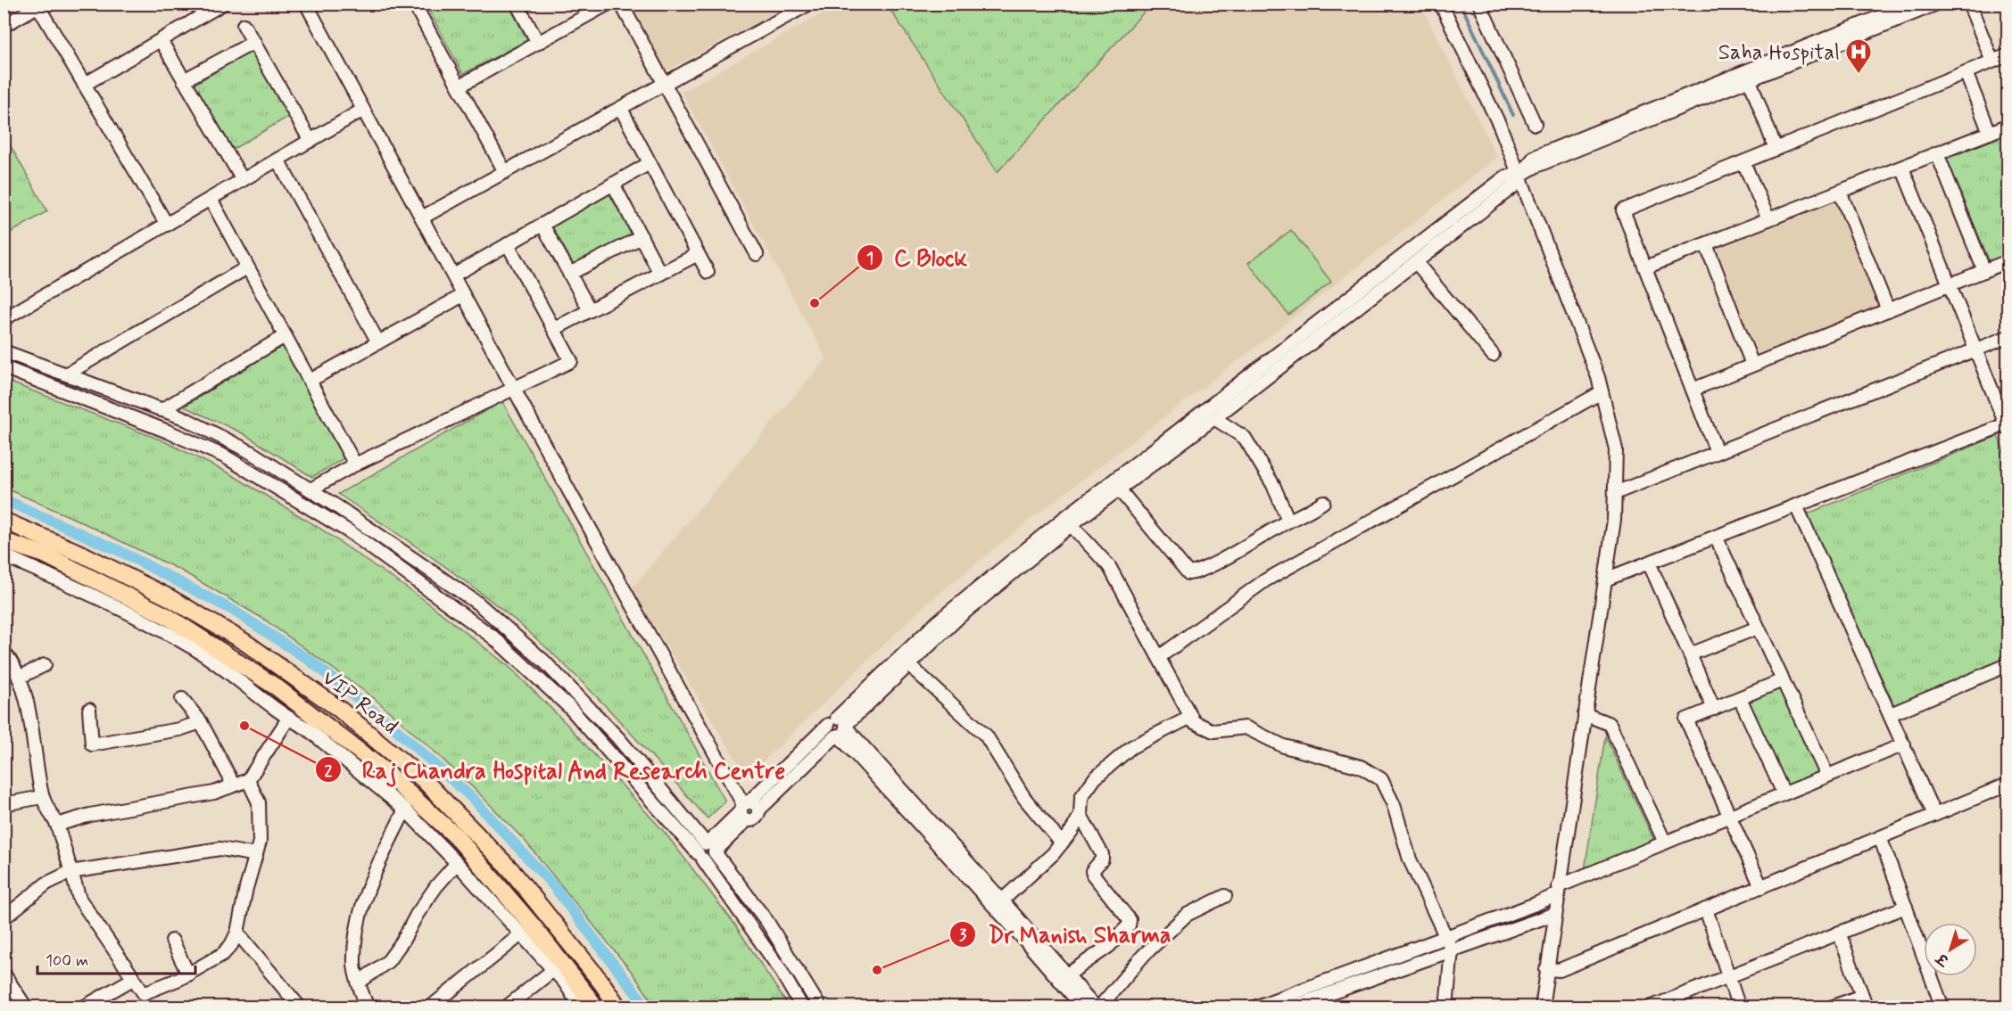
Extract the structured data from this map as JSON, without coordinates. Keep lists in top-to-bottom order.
{
  "streets": {
    "main road": ["VIP Road"]
  },
  "places": {
    "hospital": ["Saha Hospital"],
    "other": ["C Block", "Raj Chandra Hospital And Research Centre", "Dr Manish Sharma"]
  },
  "scale_bar": "100 m",
  "north": "bottom left"
}
